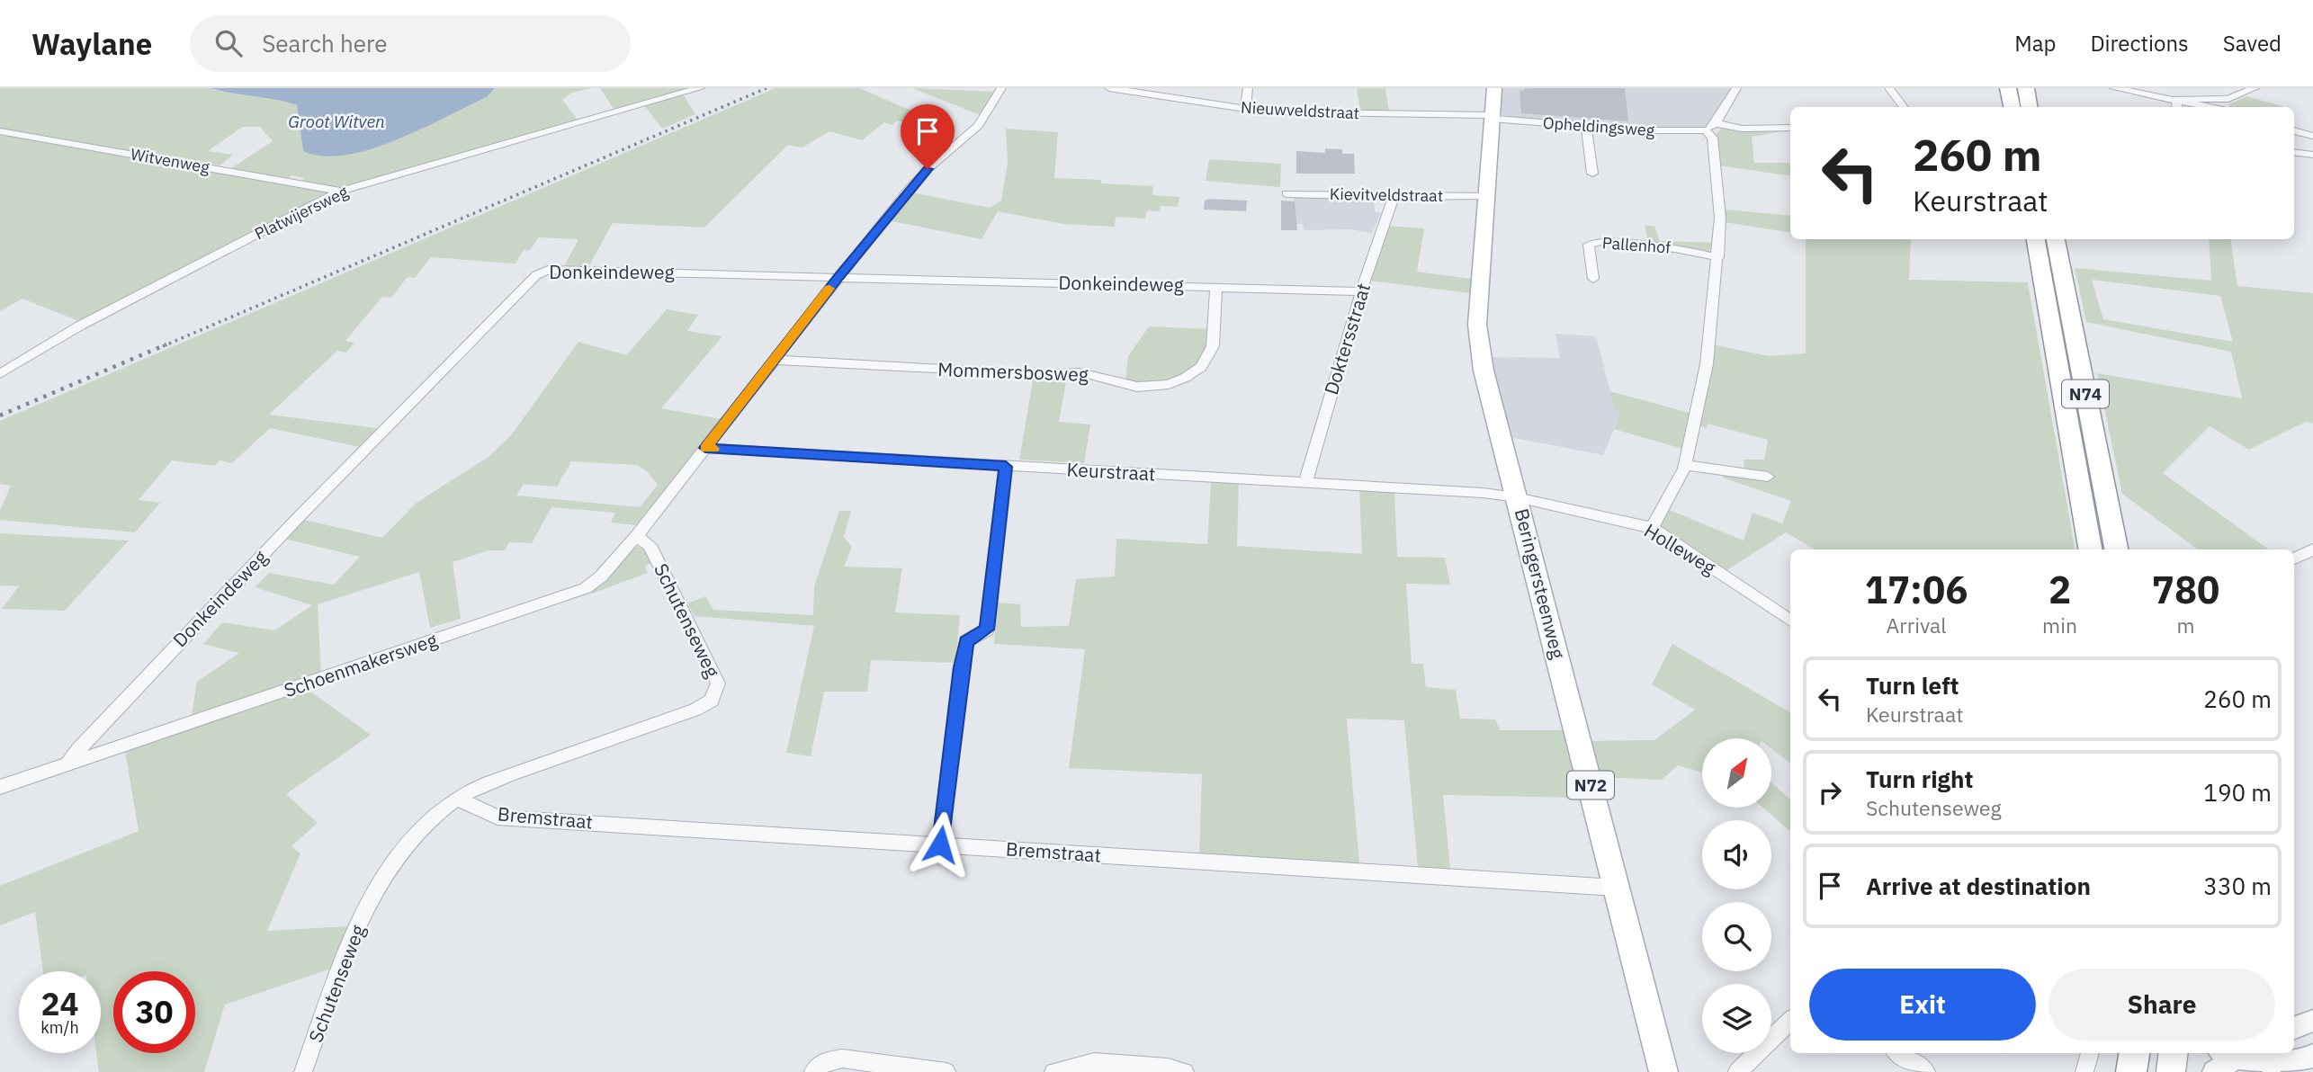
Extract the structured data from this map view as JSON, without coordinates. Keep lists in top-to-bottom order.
{
  "streets": {
    "highway": ["N74"],
    "main road": ["Beringersteenweg", "N72"],
    "street": [
      "Nieuwveldstraat",
      "Opheldingsweg",
      "Witvenweg",
      "Kievitveldstraat",
      "Platwijersweg",
      "Pallenhof",
      "Donkeindeweg",
      "Doktersstraat",
      "Mommersbosweg",
      "Keurstraat",
      "Holleweg",
      "Schutenseweg",
      "Schoenmakersweg",
      "Bremstraat"
    ]
  },
  "crossings": [
    ["Nieuwveldstraat", "Opheldingsweg"],
    ["Nieuwveldstraat", "Beringersteenweg"],
    ["Opheldingsweg", "Beringersteenweg"],
    ["Witvenweg", "Platwijersweg"],
    ["Kievitveldstraat", "Doktersstraat"],
    ["Kievitveldstraat", "Beringersteenweg"],
    ["Donkeindeweg", "Doktersstraat"],
    ["Donkeindeweg", "Mommersbosweg"],
    ["Donkeindeweg", "Schoenmakersweg"],
    ["Doktersstraat", "Keurstraat"],
    ["Keurstraat", "Holleweg"],
    ["Keurstraat", "Beringersteenweg"],
    ["Holleweg", "Beringersteenweg"],
    ["Beringersteenweg", "Bremstraat"],
    ["Schutenseweg", "Schoenmakersweg"],
    ["Schutenseweg", "Bremstraat"]
  ],
  "water": ["Groot Witven"],
  "north": "top right",
  "page": {
    "header": "Waylane",
    "search": "Search here",
    "nav": ["Map", "Directions", "Saved"],
    "turn": ["260 m", "Keurstraat"],
    "eta": [
      "17:06",
      "Arrival",
      "2",
      "min",
      "780",
      "m"
    ],
    "list": [
      {
        "name": "Turn left",
        "note": "Keurstraat",
        "value": "260 m"
      },
      {
        "name": "Turn right",
        "note": "Schutenseweg",
        "value": "190 m"
      },
      {
        "name": "Arrive at destination",
        "value": "330 m"
      }
    ],
    "buttons": ["Exit", "Share"],
    "speed": "24 km/h",
    "limit": "30"
  }
}
